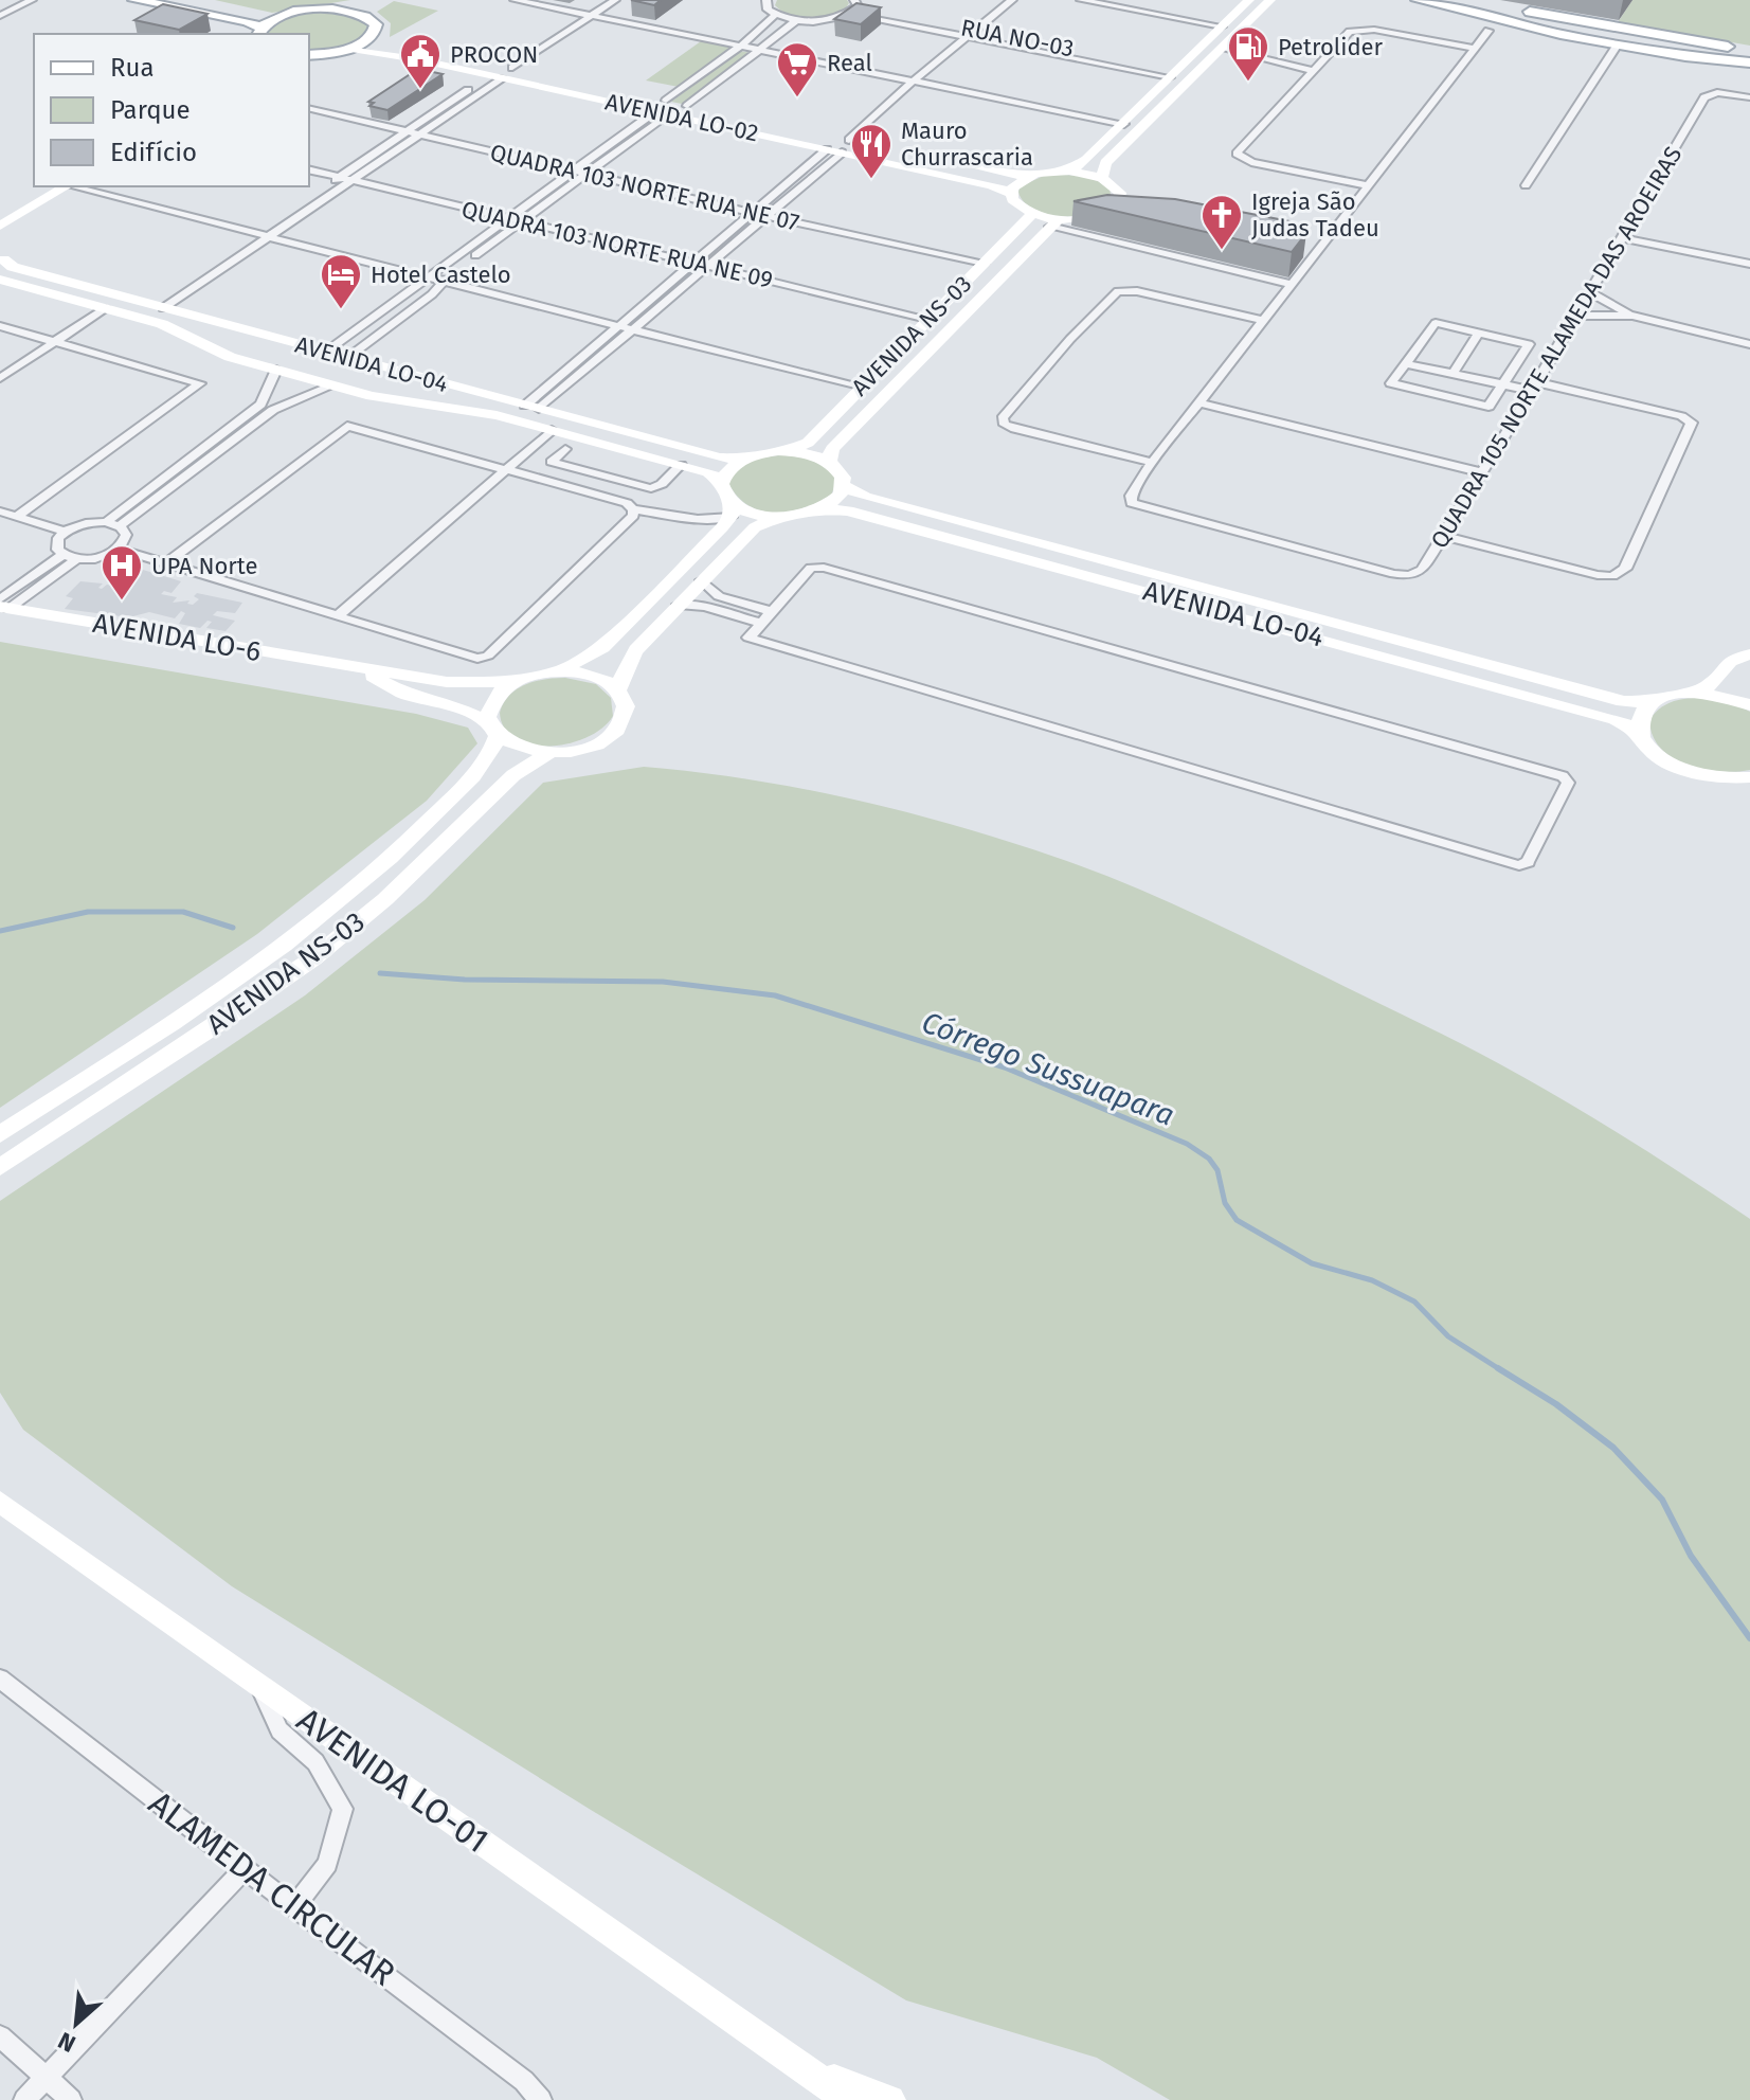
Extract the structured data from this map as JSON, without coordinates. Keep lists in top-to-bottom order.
{
  "streets": {
    "street": [
      "RUA NO-03",
      "AVENIDA LO-02",
      "QUADRA 103 NORTE RUA NE 07",
      "QUADRA 103 NORTE RUA NE 09",
      "AVENIDA NS-03",
      "QUADRA 105 NORTE ALAMEDA DAS AROEIRAS",
      "AVENIDA LO-04",
      "AVENIDA LO-6",
      "AVENIDA LO-01",
      "ALAMEDA CIRCULAR"
    ]
  },
  "crossings": [
    ["QUADRA 103 NORTE RUA NE 07", "AVENIDA NS-03"],
    ["QUADRA 103 NORTE RUA NE 09", "AVENIDA NS-03"],
    ["AVENIDA NS-03", "AVENIDA LO-04"],
    ["AVENIDA NS-03", "AVENIDA LO-6"]
  ],
  "water": ["Córrego Sussuapara"],
  "places": {
    "fuel station": ["Petrolider"],
    "public building": ["PROCON"],
    "supermarket": ["Real"],
    "restaurant": ["Mauro Churrascaria"],
    "church": ["Igreja São Judas Tadeu"],
    "hotel": ["Hotel Castelo"],
    "hospital": ["UPA Norte"]
  },
  "legend": ["Rua", "Parque", "Edifício"],
  "north": "bottom left"
}
